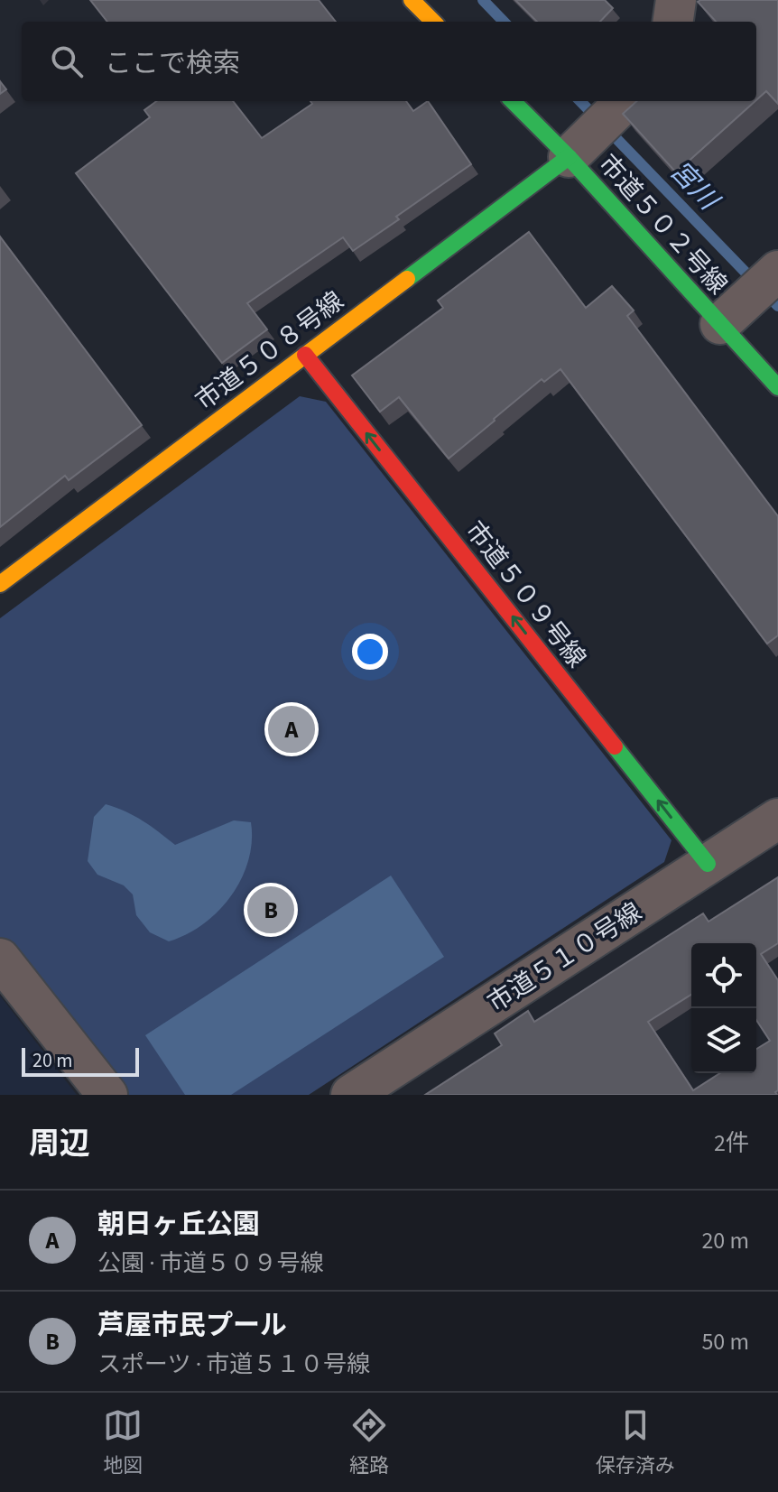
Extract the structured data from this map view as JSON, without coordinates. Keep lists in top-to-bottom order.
{
  "streets": {
    "street": [
      "市道５０２号線",
      "市道５０８号線",
      "市道５０９号線",
      "市道５１０号線"
    ]
  },
  "crossings": [
    ["市道５０２号線", "市道５０８号線"],
    ["市道５０８号線", "市道５０９号線"],
    ["市道５０９号線", "市道５１０号線"]
  ],
  "one_way": ["市道５０９号線"],
  "water": ["宮川"],
  "scale_bar": "20 m",
  "page": {
    "search": "ここで検索",
    "pins": ["A", "B"],
    "scale": "20 m",
    "heading": ["周辺", "2件"],
    "list": [
      {
        "mark": "A",
        "name": "朝日ヶ丘公園",
        "note": "公園 · 市道５０９号線",
        "value": "20 m"
      },
      {
        "mark": "B",
        "name": "芦屋市民プール",
        "note": "スポーツ · 市道５１０号線",
        "value": "50 m"
      }
    ],
    "nav": ["地図", "経路", "保存済み"]
  }
}
